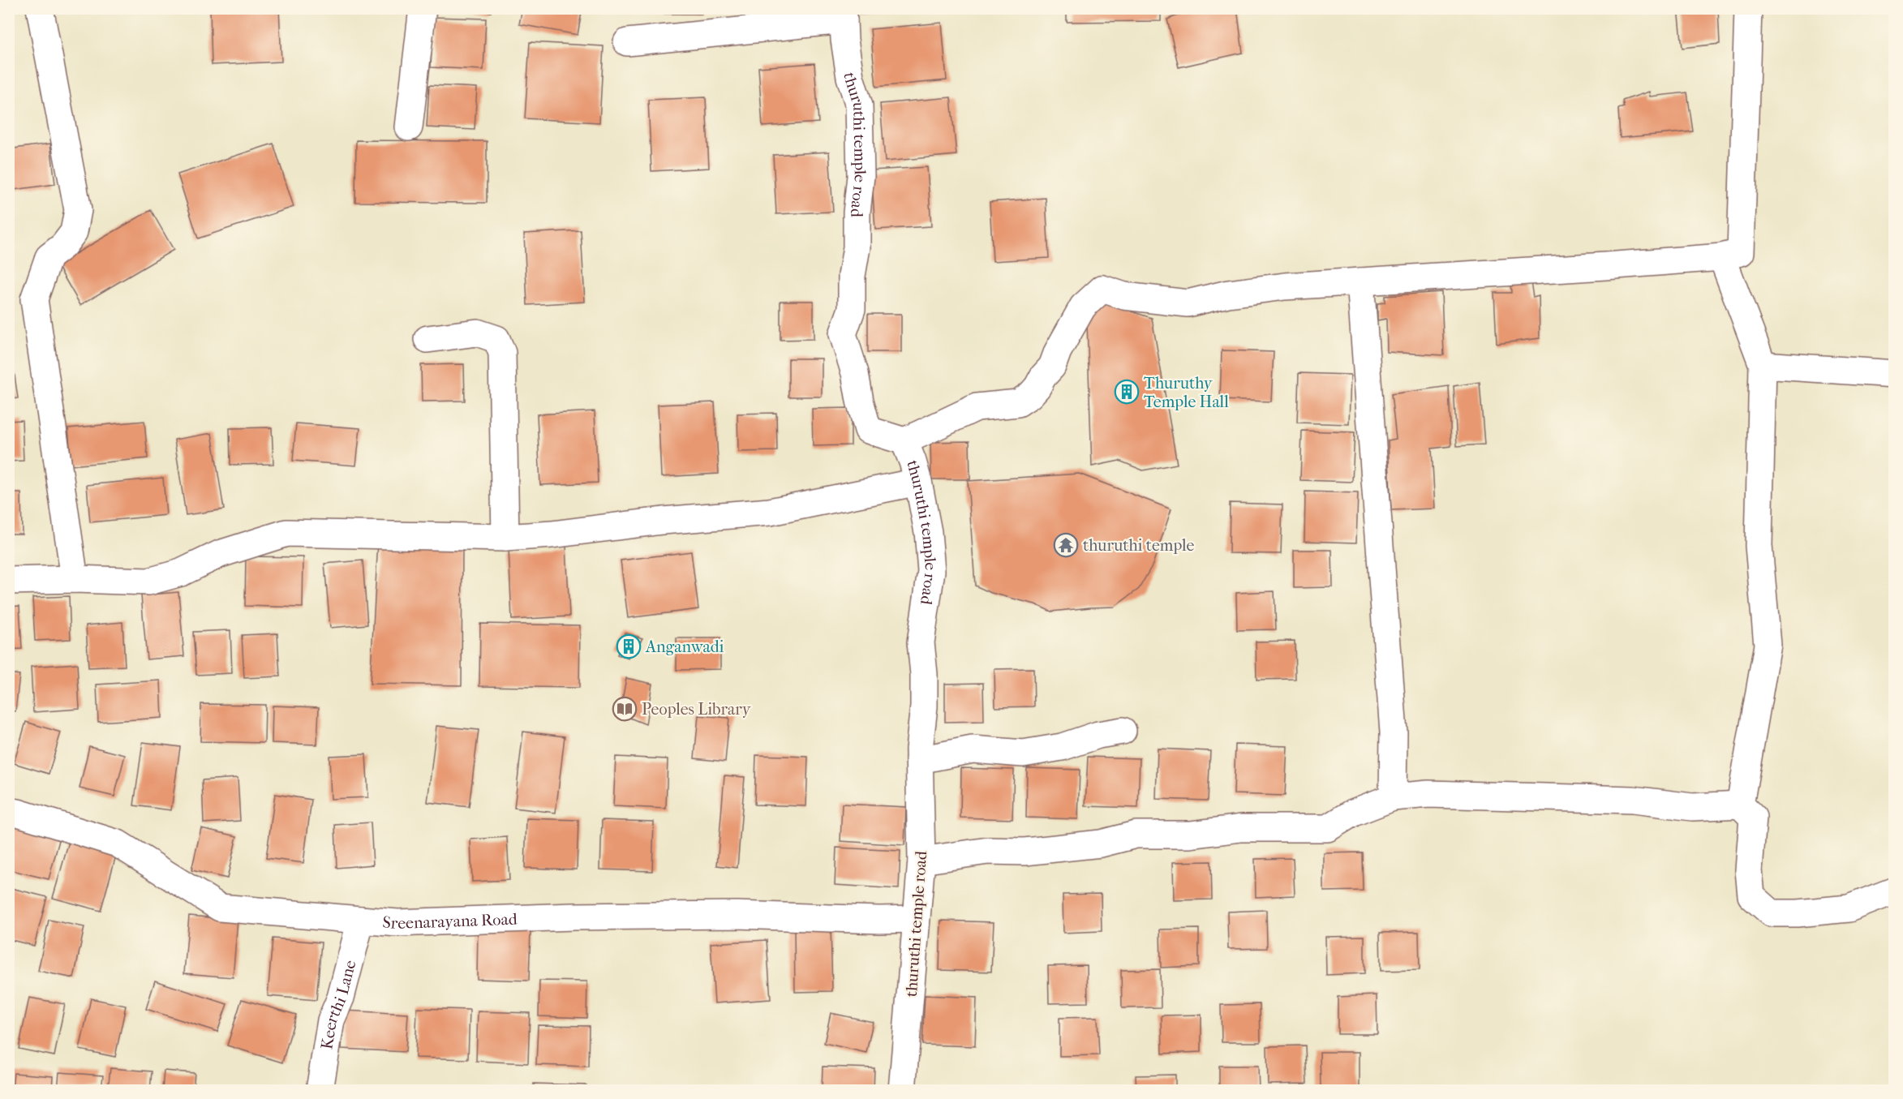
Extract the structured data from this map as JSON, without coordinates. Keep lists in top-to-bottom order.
{
  "streets": {
    "street": ["thuruthi temple road", "Sreenarayana Road", "Keerthi Lane"]
  },
  "crossings": [
    ["thuruthi temple road", "Sreenarayana Road"],
    ["Sreenarayana Road", "Keerthi Lane"]
  ],
  "places": {
    "building": ["Thuruthy Temple Hall", "Anganwadi"],
    "temple": ["thuruthi temple"],
    "library": ["Peoples Library"]
  }
}
